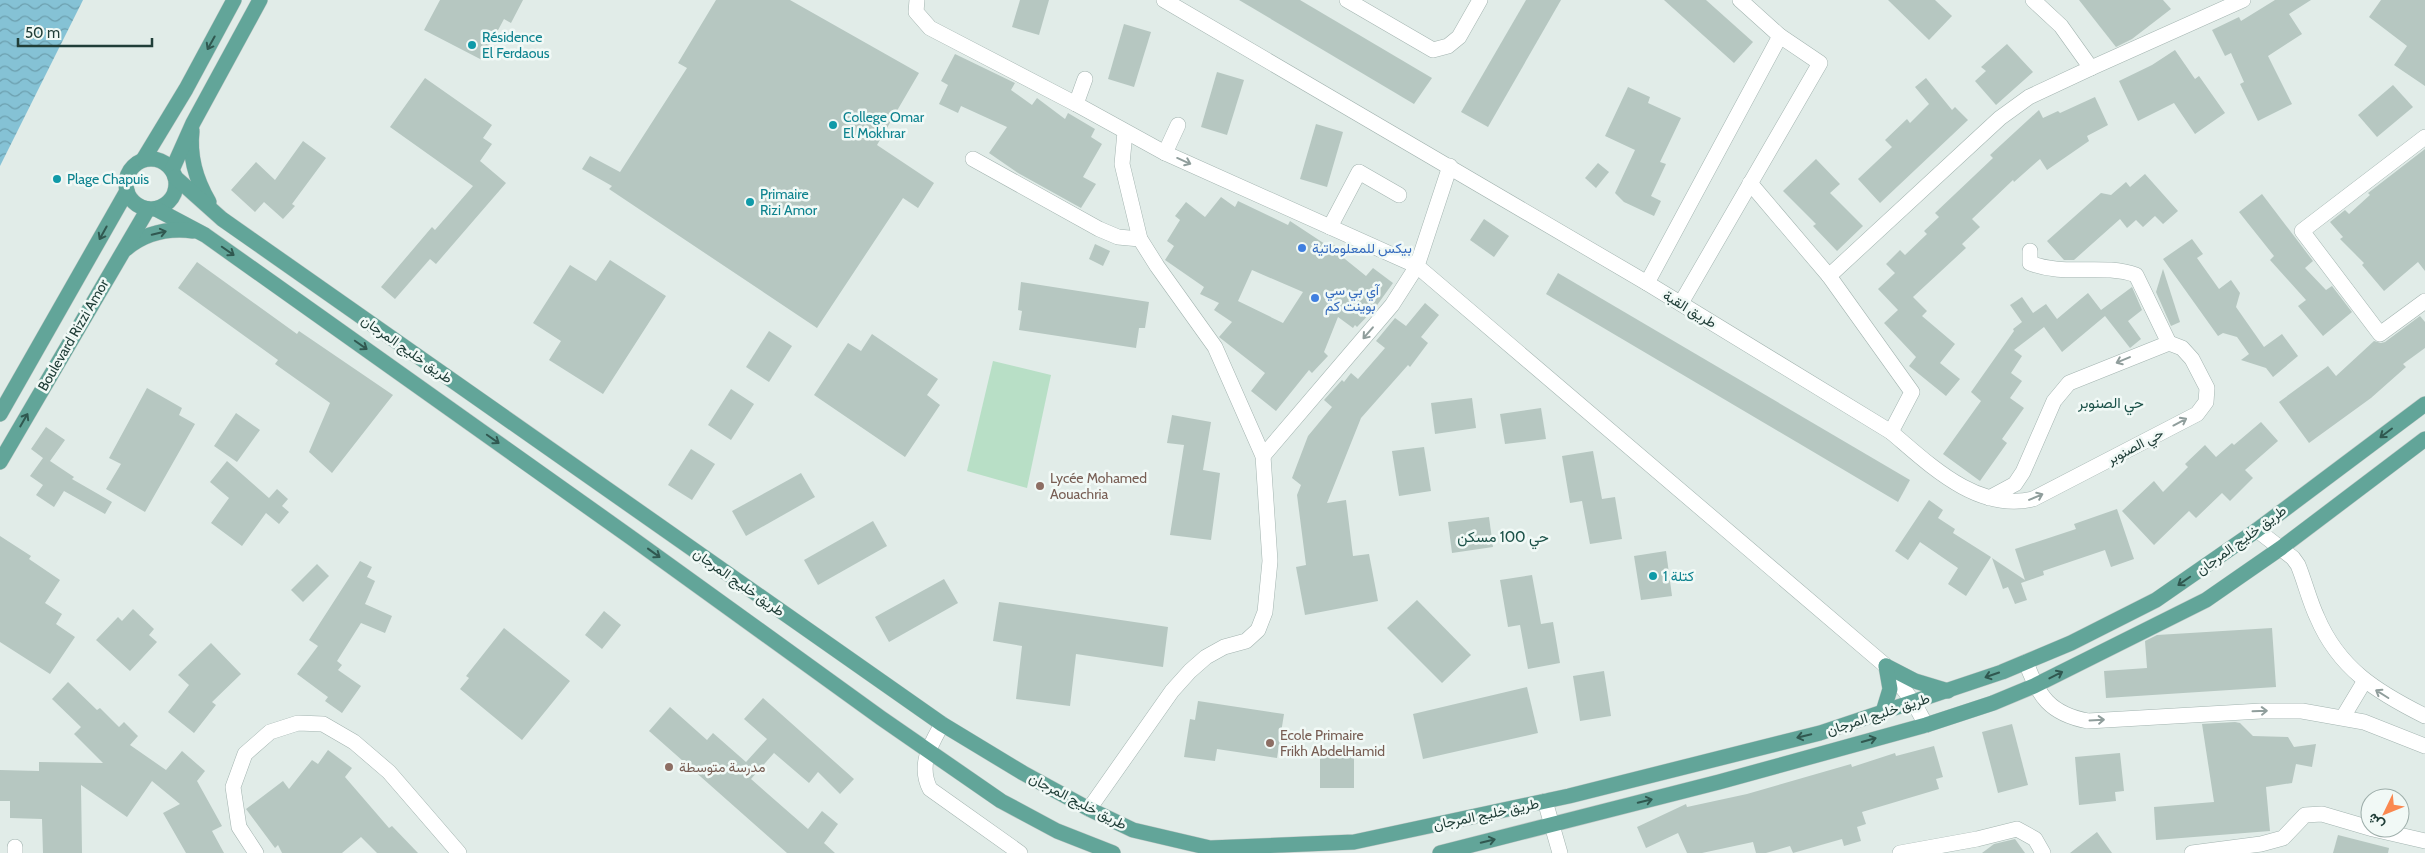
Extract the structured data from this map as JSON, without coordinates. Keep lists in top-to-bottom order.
{
  "streets": {
    "main road": ["Boulevard Rizzi Amor", "طريق خليج المرجان"],
    "street": ["طريق القبة", "حي الصنوبر"]
  },
  "crossings": [
    ["طريق القبة", "حي الصنوبر"],
    ["Boulevard Rizzi Amor", "طريق خليج المرجان"]
  ],
  "districts": ["حي الصنوبر", "حي 100 مسكن"],
  "places": [
    "Résidence El Ferdaous",
    "College Omar El Mokhrar",
    "Plage Chapuis",
    "Primaire Rizi Amor",
    "بيكس للمعلوماتية",
    "آي بي سي بوينت كم",
    "Lycée Mohamed Aouachria",
    "كتلة 1",
    "Ecole Primaire Frikh AbdelHamid",
    "مدرسة متوسطة"
  ],
  "scale_bar": "50 m",
  "north": "bottom left"
}
